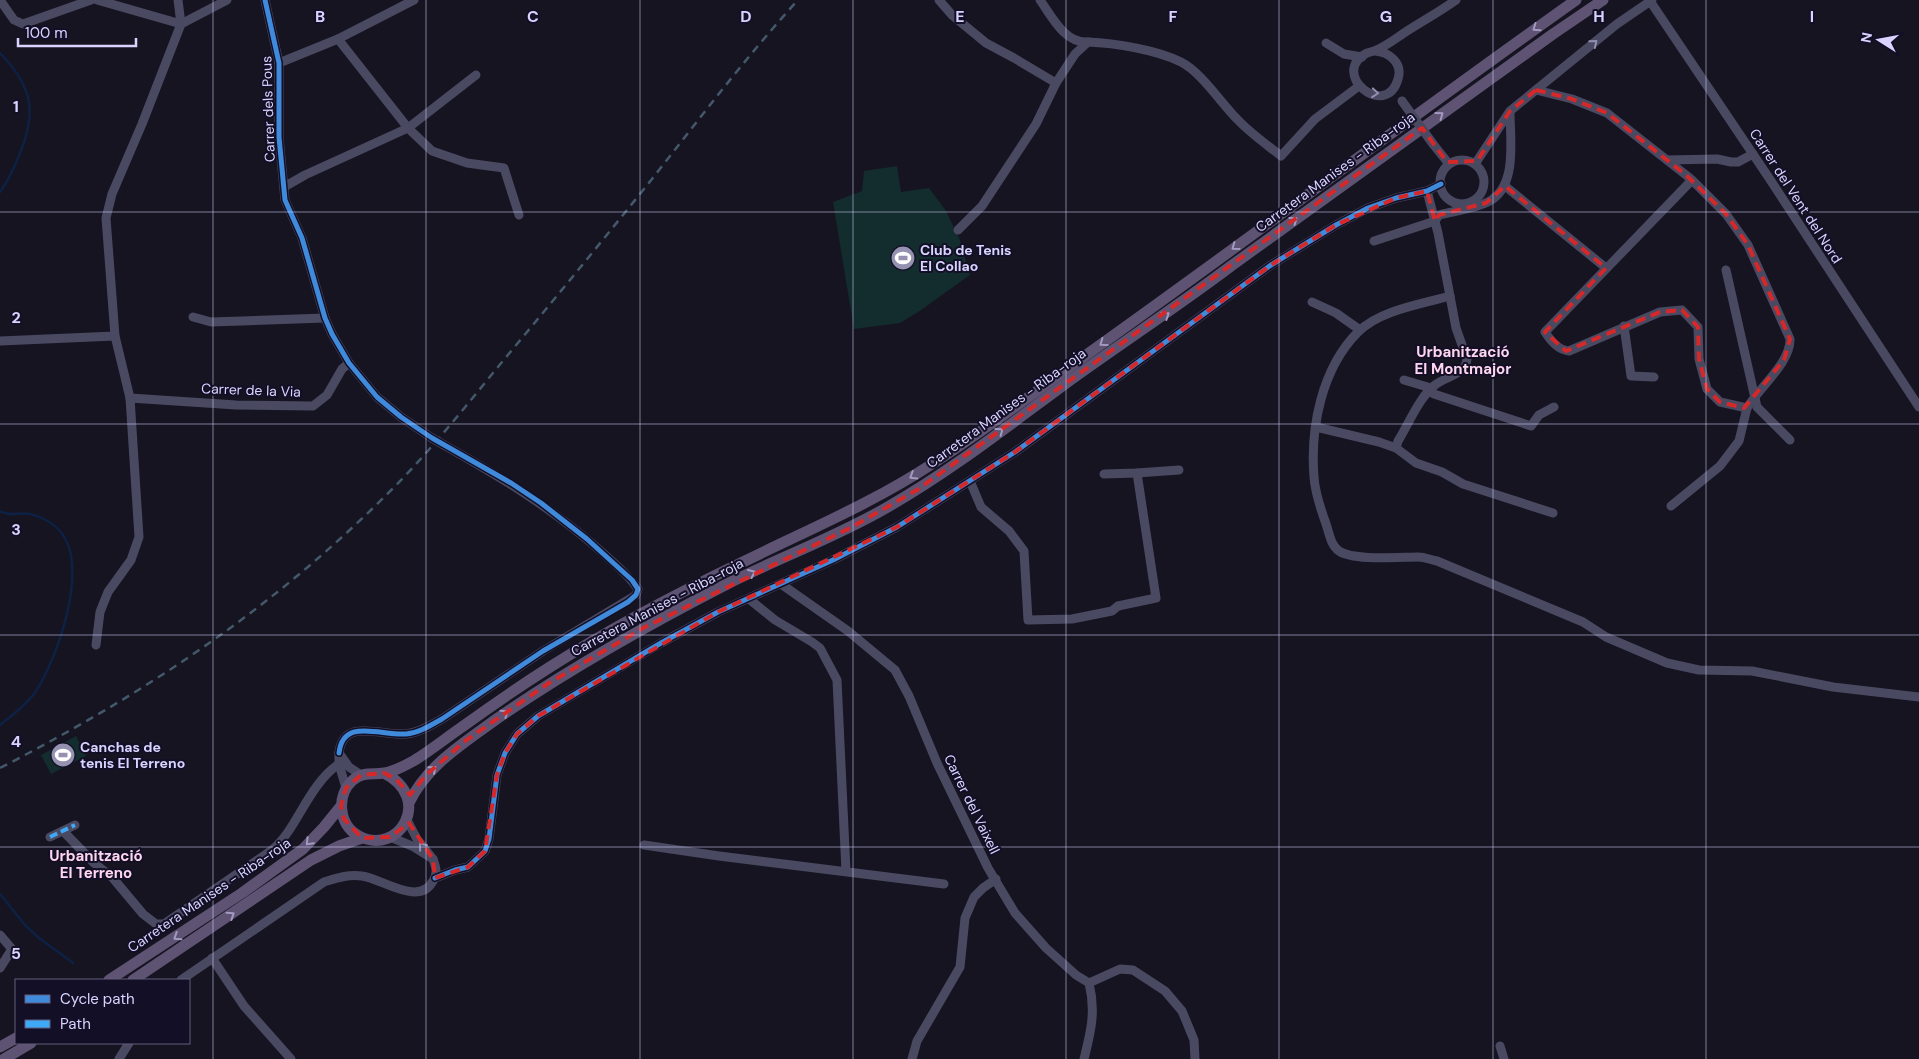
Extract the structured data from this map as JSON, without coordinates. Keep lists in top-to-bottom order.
{
  "streets": {
    "main road": ["Carretera Manises - Riba-roja"],
    "street": [
      "Carrer dels Pous",
      "Carrer del Vent del Nord",
      "Carrer de la Via",
      "Carrer del Vaixell"
    ]
  },
  "crossings": [
    ["Carrer dels Pous", "Carrer de la Via"]
  ],
  "districts": ["Urbanització El Montmajor", "Urbanització El Terreno"],
  "places": {
    "sports": ["Club de Tenis El Collao", "Canchas de tenis El Terreno"]
  },
  "legend": ["Cycle path", "Path"],
  "scale_bar": "100 m",
  "north": "left",
  "grid": {
    "columns": [
      "B",
      "C",
      "D",
      "E",
      "F",
      "G",
      "H",
      "I"
    ],
    "rows": [
      "1",
      "2",
      "3",
      "4",
      "5"
    ]
  }
}
